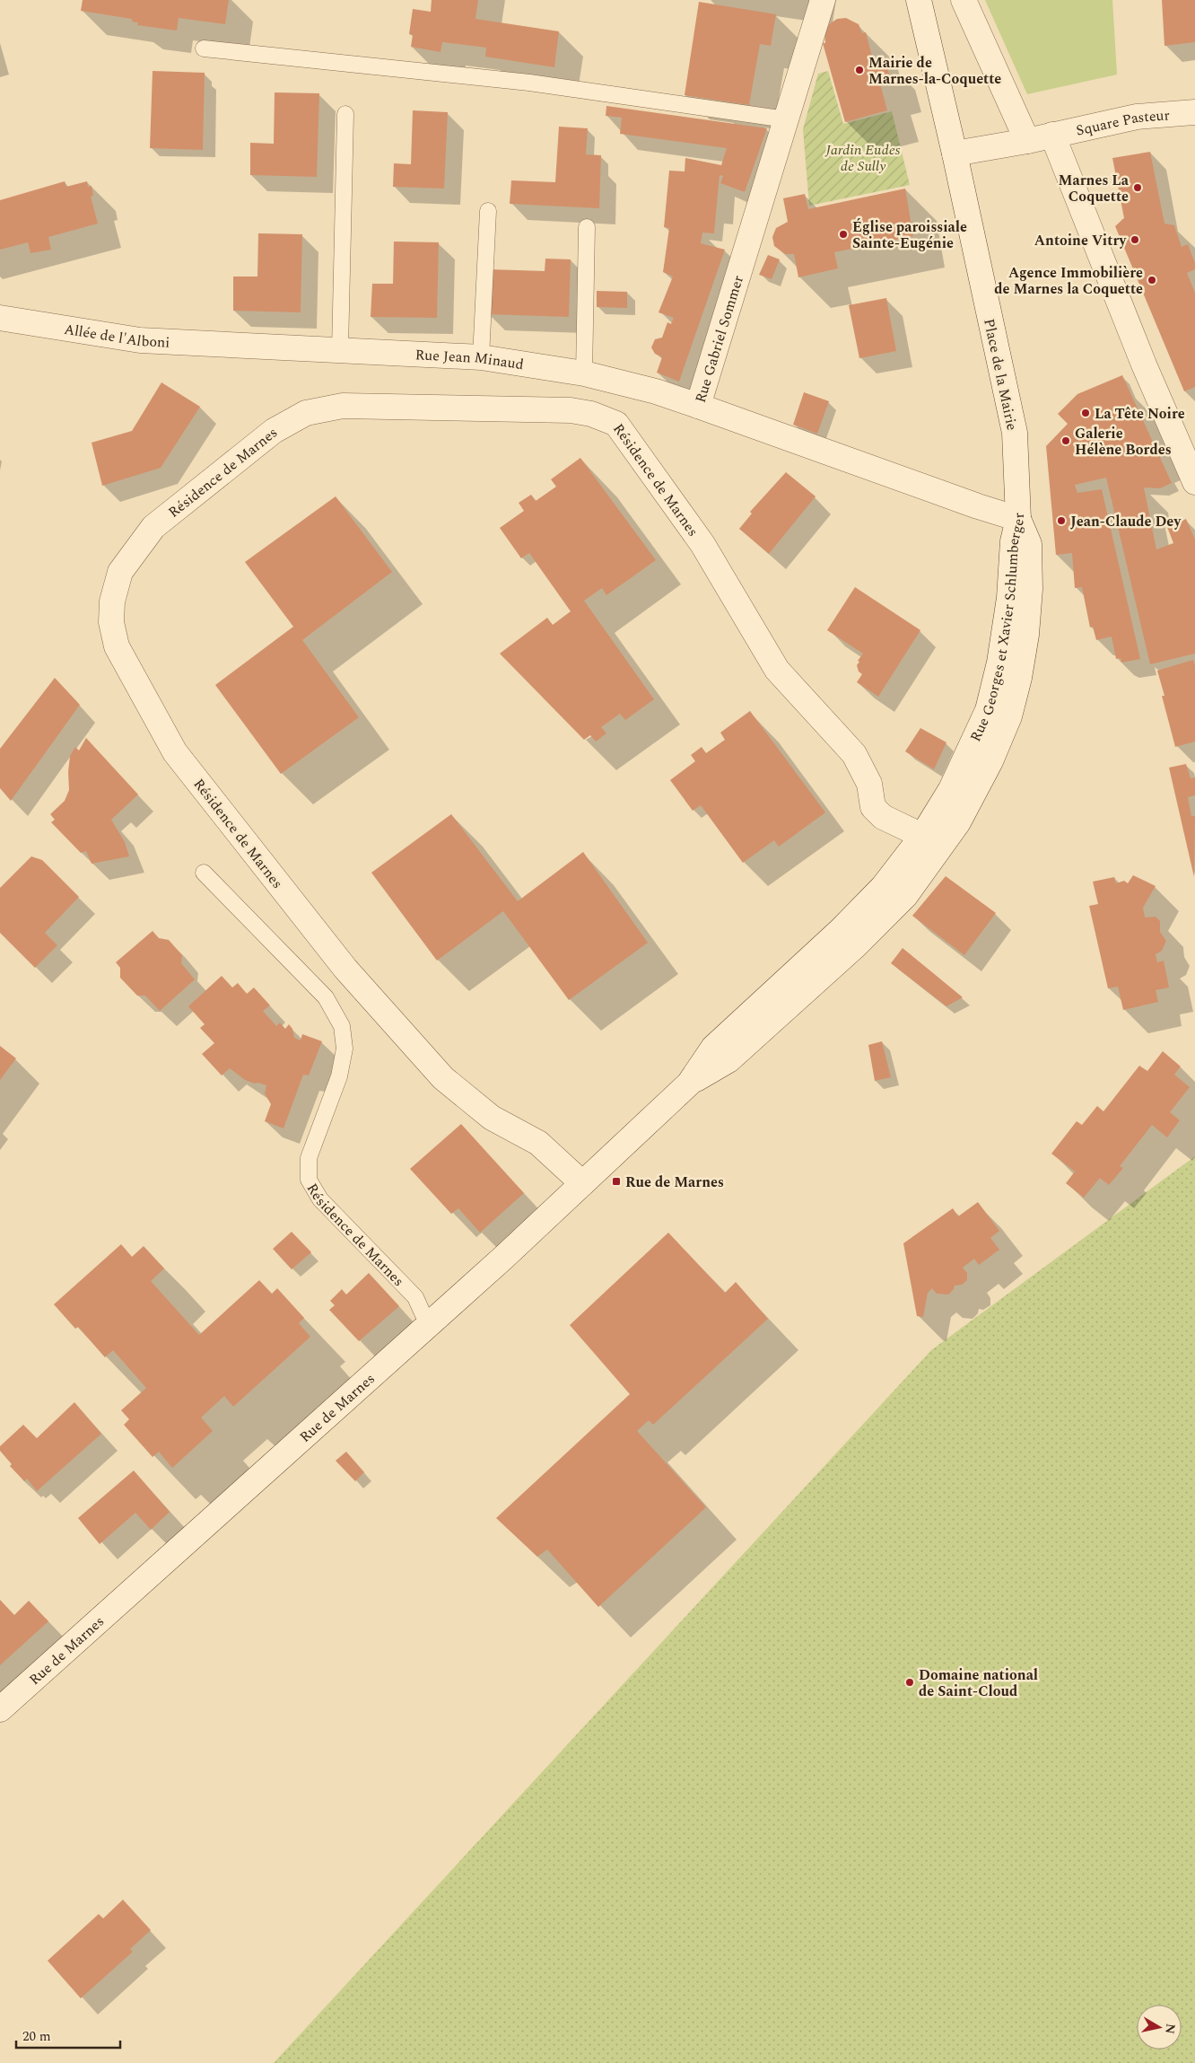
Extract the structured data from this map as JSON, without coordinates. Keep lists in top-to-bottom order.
{
  "streets": {
    "street": [
      "Square Pasteur",
      "Allée de l'Alboni",
      "Rue Gabriel Sommer",
      "Rue Jean Minaud",
      "Place de la Mairie",
      "Résidence de Marnes",
      "Rue Georges et Xavier Schlumberger",
      "Rue de Marnes"
    ]
  },
  "crossings": [
    ["Allée de l'Alboni", "Rue Jean Minaud"],
    ["Rue Gabriel Sommer", "Rue Jean Minaud"],
    ["Rue Gabriel Sommer", "Place de la Mairie"],
    ["Rue Gabriel Sommer", "Rue Georges et Xavier Schlumberger"],
    ["Place de la Mairie", "Rue Georges et Xavier Schlumberger"],
    ["Résidence de Marnes", "Rue Georges et Xavier Schlumberger"],
    ["Résidence de Marnes", "Rue de Marnes"],
    ["Rue Georges et Xavier Schlumberger", "Rue de Marnes"]
  ],
  "parks": ["Jardin Eudes de Sully"],
  "places": {
    "other": [
      "Mairie de Marnes-la-Coquette",
      "Marnes La Coquette",
      "Église paroissiale Sainte-Eugénie",
      "Antoine Vitry",
      "Agence Immobilière de Marnes la Coquette",
      "La Tête Noire",
      "Galerie Hélène Bordes",
      "Jean-Claude Dey",
      "Domaine national de Saint-Cloud"
    ],
    "transit": ["Rue de Marnes"]
  },
  "scale_bar": "20 m",
  "north": "right"
}
